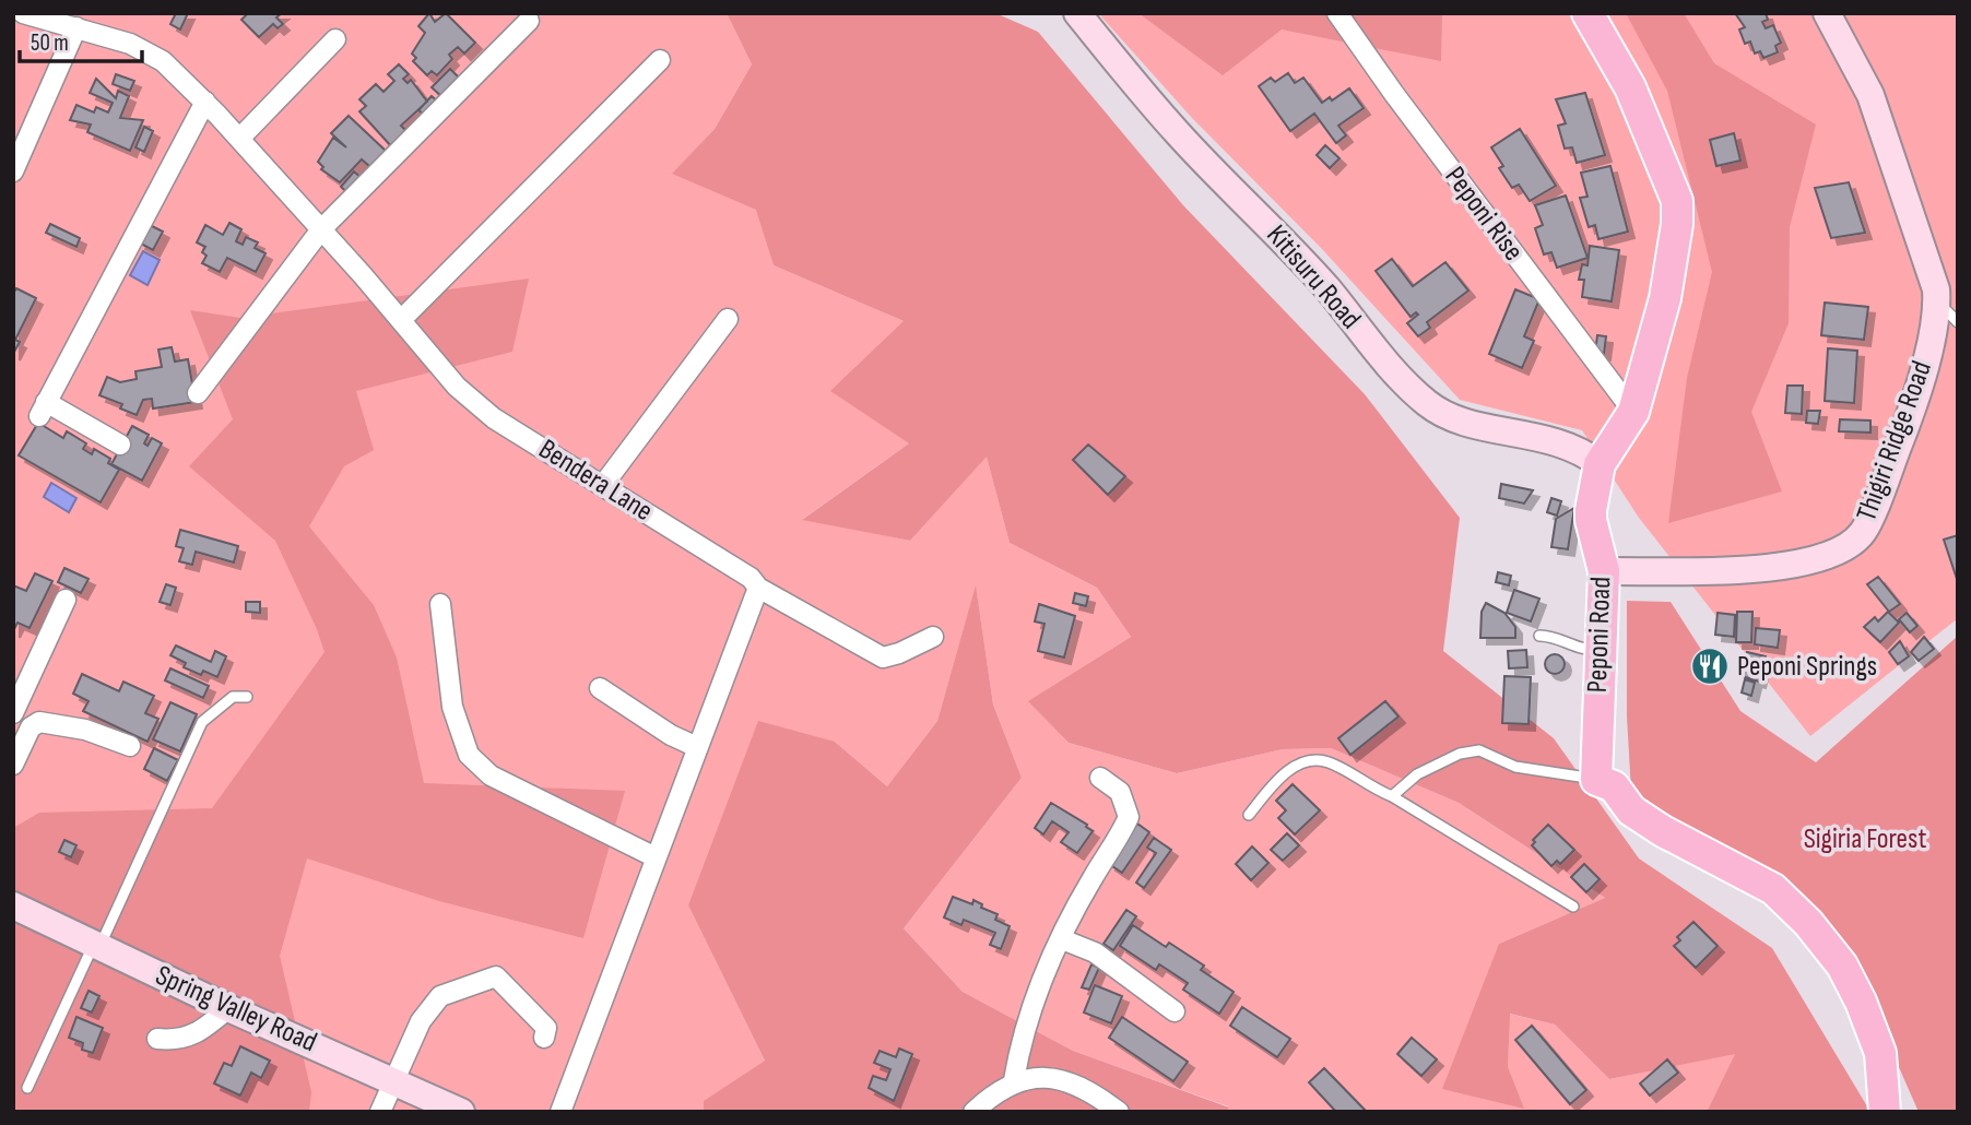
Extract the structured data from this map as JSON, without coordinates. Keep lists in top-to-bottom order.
{
  "streets": {
    "main road": ["Peponi Road"],
    "street": [
      "Peponi Rise",
      "Kitisuru Road",
      "Thigiri Ridge Road",
      "Bendera Lane",
      "Spring Valley Road"
    ]
  },
  "crossings": [
    ["Peponi Rise", "Peponi Road"],
    ["Kitisuru Road", "Peponi Road"],
    ["Thigiri Ridge Road", "Peponi Road"]
  ],
  "parks": ["Sigiria Forest"],
  "places": {
    "restaurant": ["Peponi Springs"]
  },
  "scale_bar": "50 m"
}
